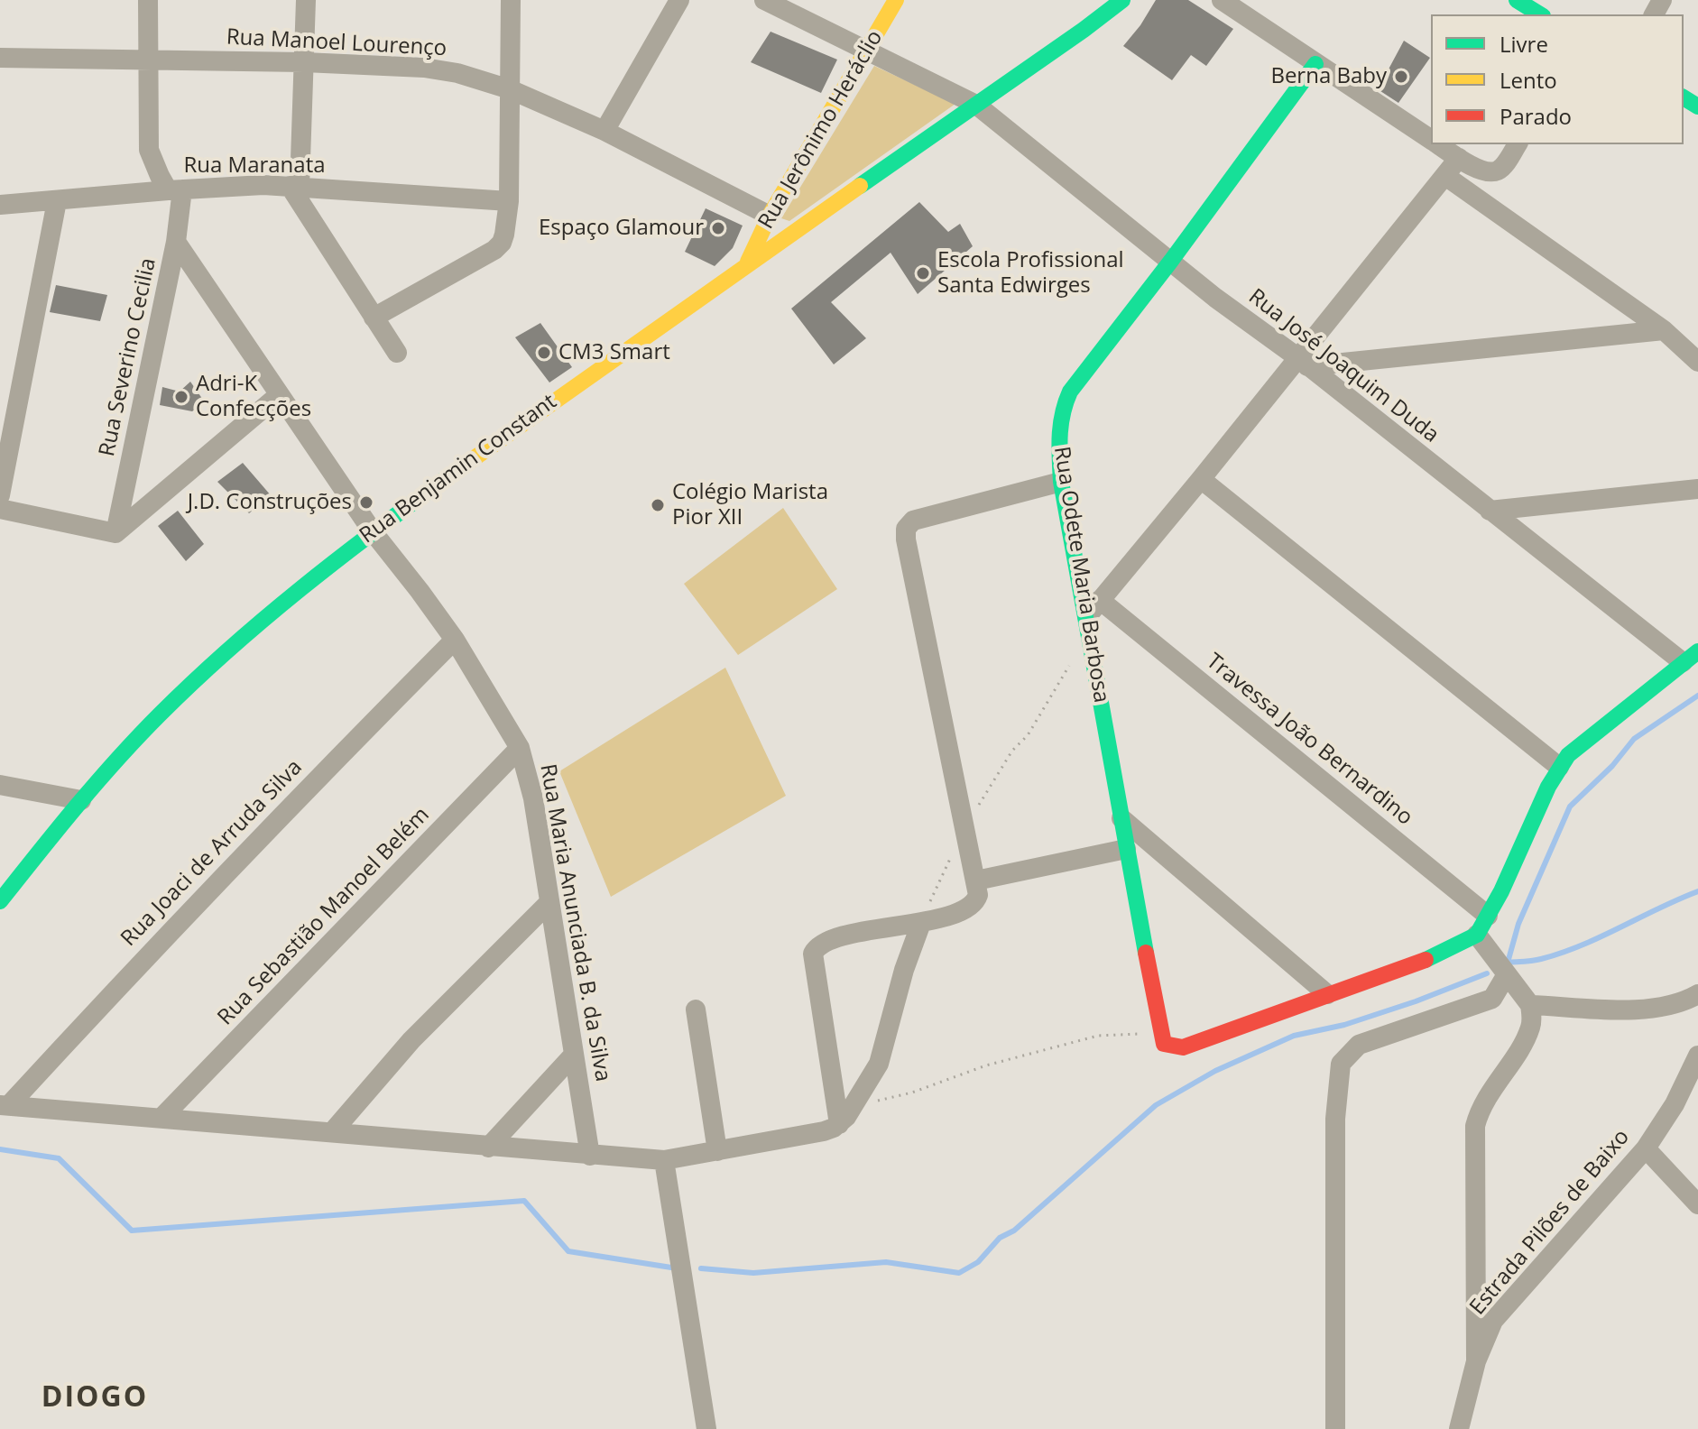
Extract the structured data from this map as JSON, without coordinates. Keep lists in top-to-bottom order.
{
  "streets": {
    "street": [
      "Rua Manoel Lourenço",
      "Rua Jerônimo Heráclio",
      "Rua Maranata",
      "Rua Severino Cecilia",
      "Rua José Joaquim Duda",
      "Rua Benjamin Constant",
      "Rua Odete Maria Barbosa",
      "Travessa João Bernardino",
      "Rua Joaci de Arruda Silva",
      "Rua Sebastião Manoel Belém",
      "Rua Maria Anunciada B. da Silva",
      "Estrada Pilões de Baixo"
    ]
  },
  "crossings": [
    ["Rua Manoel Lourenço", "Rua Jerônimo Heráclio"],
    ["Rua Jerônimo Heráclio", "Rua José Joaquim Duda"],
    ["Rua Jerônimo Heráclio", "Rua Benjamin Constant"],
    ["Rua Maranata", "Rua Severino Cecilia"],
    ["Rua Severino Cecilia", "Rua Maria Anunciada B. da Silva"],
    ["Rua José Joaquim Duda", "Rua Benjamin Constant"],
    ["Rua José Joaquim Duda", "Rua Odete Maria Barbosa"],
    ["Rua Benjamin Constant", "Rua Maria Anunciada B. da Silva"],
    ["Rua Joaci de Arruda Silva", "Rua Maria Anunciada B. da Silva"],
    ["Rua Sebastião Manoel Belém", "Rua Maria Anunciada B. da Silva"]
  ],
  "districts": ["DIOGO"],
  "places": [
    "Berna Baby",
    "Espaço Glamour",
    "Escola Profissional Santa Edwirges",
    "CM3 Smart",
    "Adri-K Confecções",
    "J.D. Construções",
    "Colégio Marista Pior XII"
  ],
  "legend": ["Livre", "Lento", "Parado"]
}
